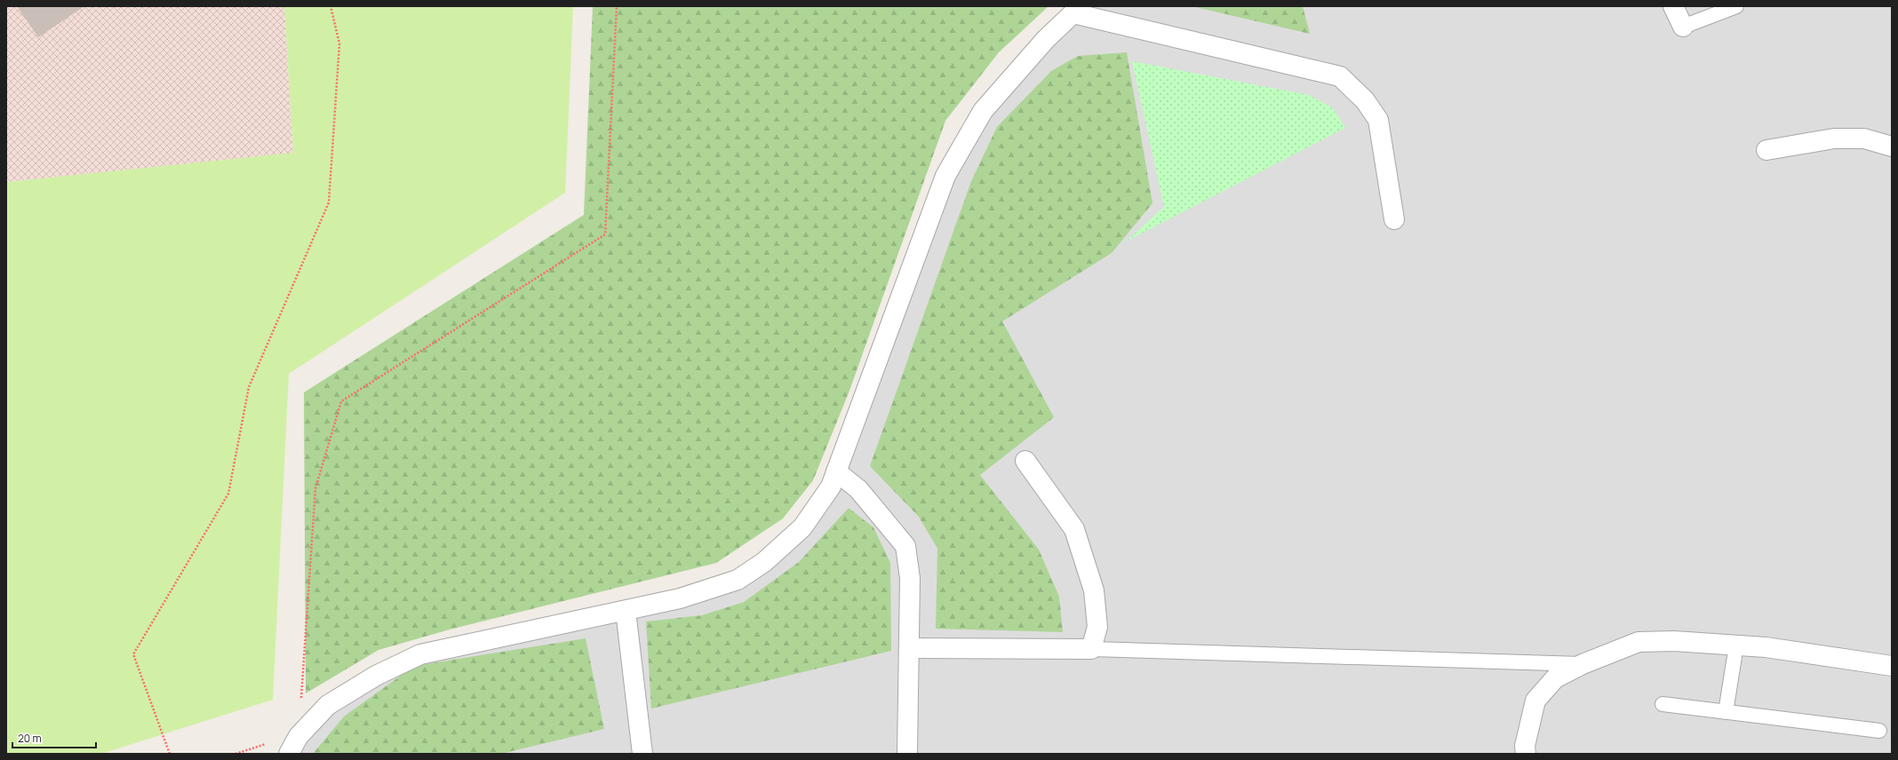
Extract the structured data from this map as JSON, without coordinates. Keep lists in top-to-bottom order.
{
  "scale_bar": "20 m"
}
